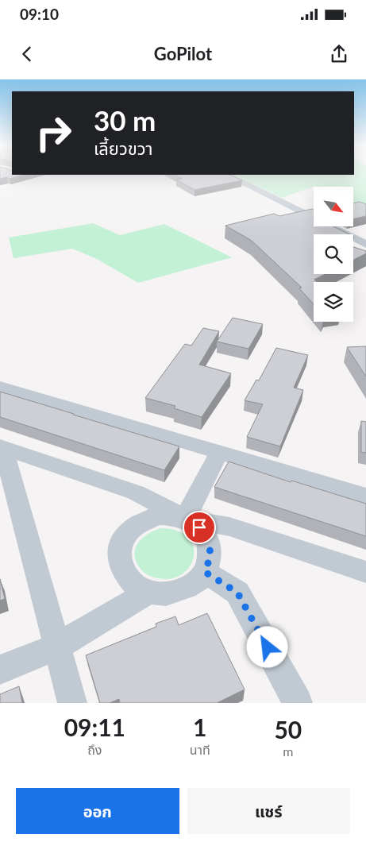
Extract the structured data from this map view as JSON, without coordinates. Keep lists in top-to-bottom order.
{
  "north": "bottom right",
  "page": {
    "status": "09:10",
    "header": "GoPilot",
    "turn": ["30 m", "เลี้ยวขวา"],
    "eta": [
      "09:11",
      "ถึง",
      "1",
      "นาที",
      "50",
      "m"
    ],
    "buttons": ["ออก", "แชร์"]
  }
}
